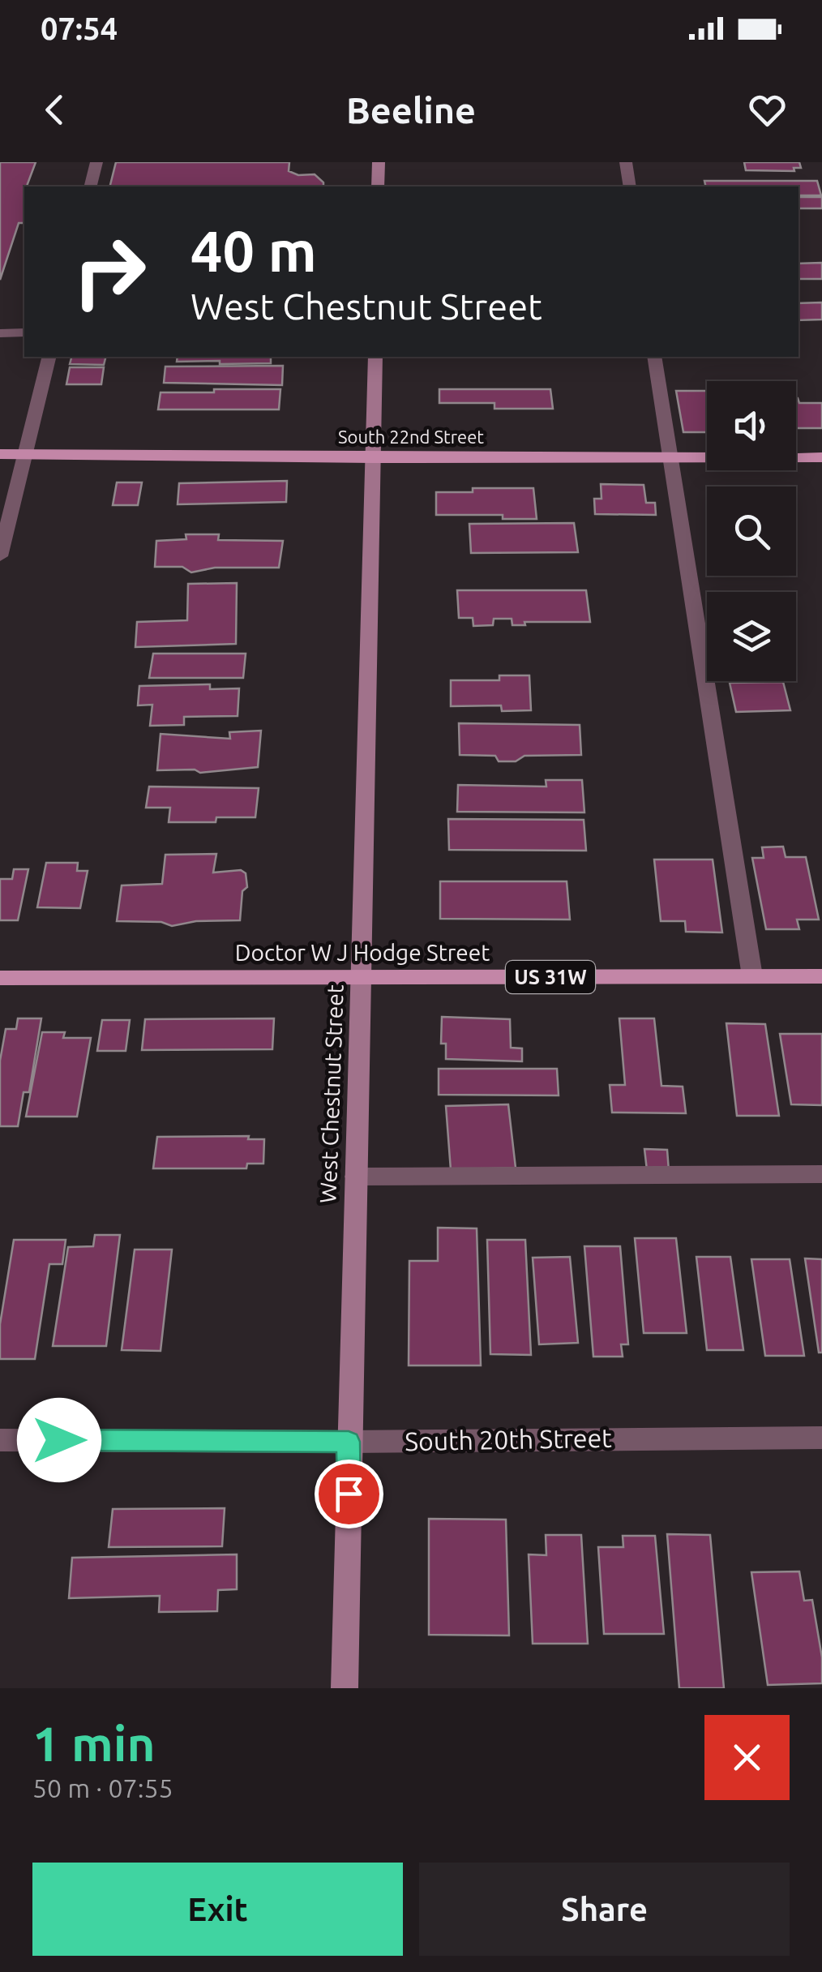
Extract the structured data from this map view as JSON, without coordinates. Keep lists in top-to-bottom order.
{
  "streets": {
    "main road": [
      "South 22nd Street",
      "Doctor W J Hodge Street",
      "US 31W",
      "West Chestnut Street"
    ],
    "street": ["South 20th Street"]
  },
  "crossings": [
    ["South 22nd Street", "West Chestnut Street"],
    ["Doctor W J Hodge Street", "West Chestnut Street"],
    ["West Chestnut Street", "South 20th Street"]
  ],
  "page": {
    "status": "07:54",
    "header": "Beeline",
    "turn": ["40 m", "West Chestnut Street"],
    "heading": ["1 min", "50 m · 07:55"],
    "buttons": ["Exit", "Share"]
  }
}
